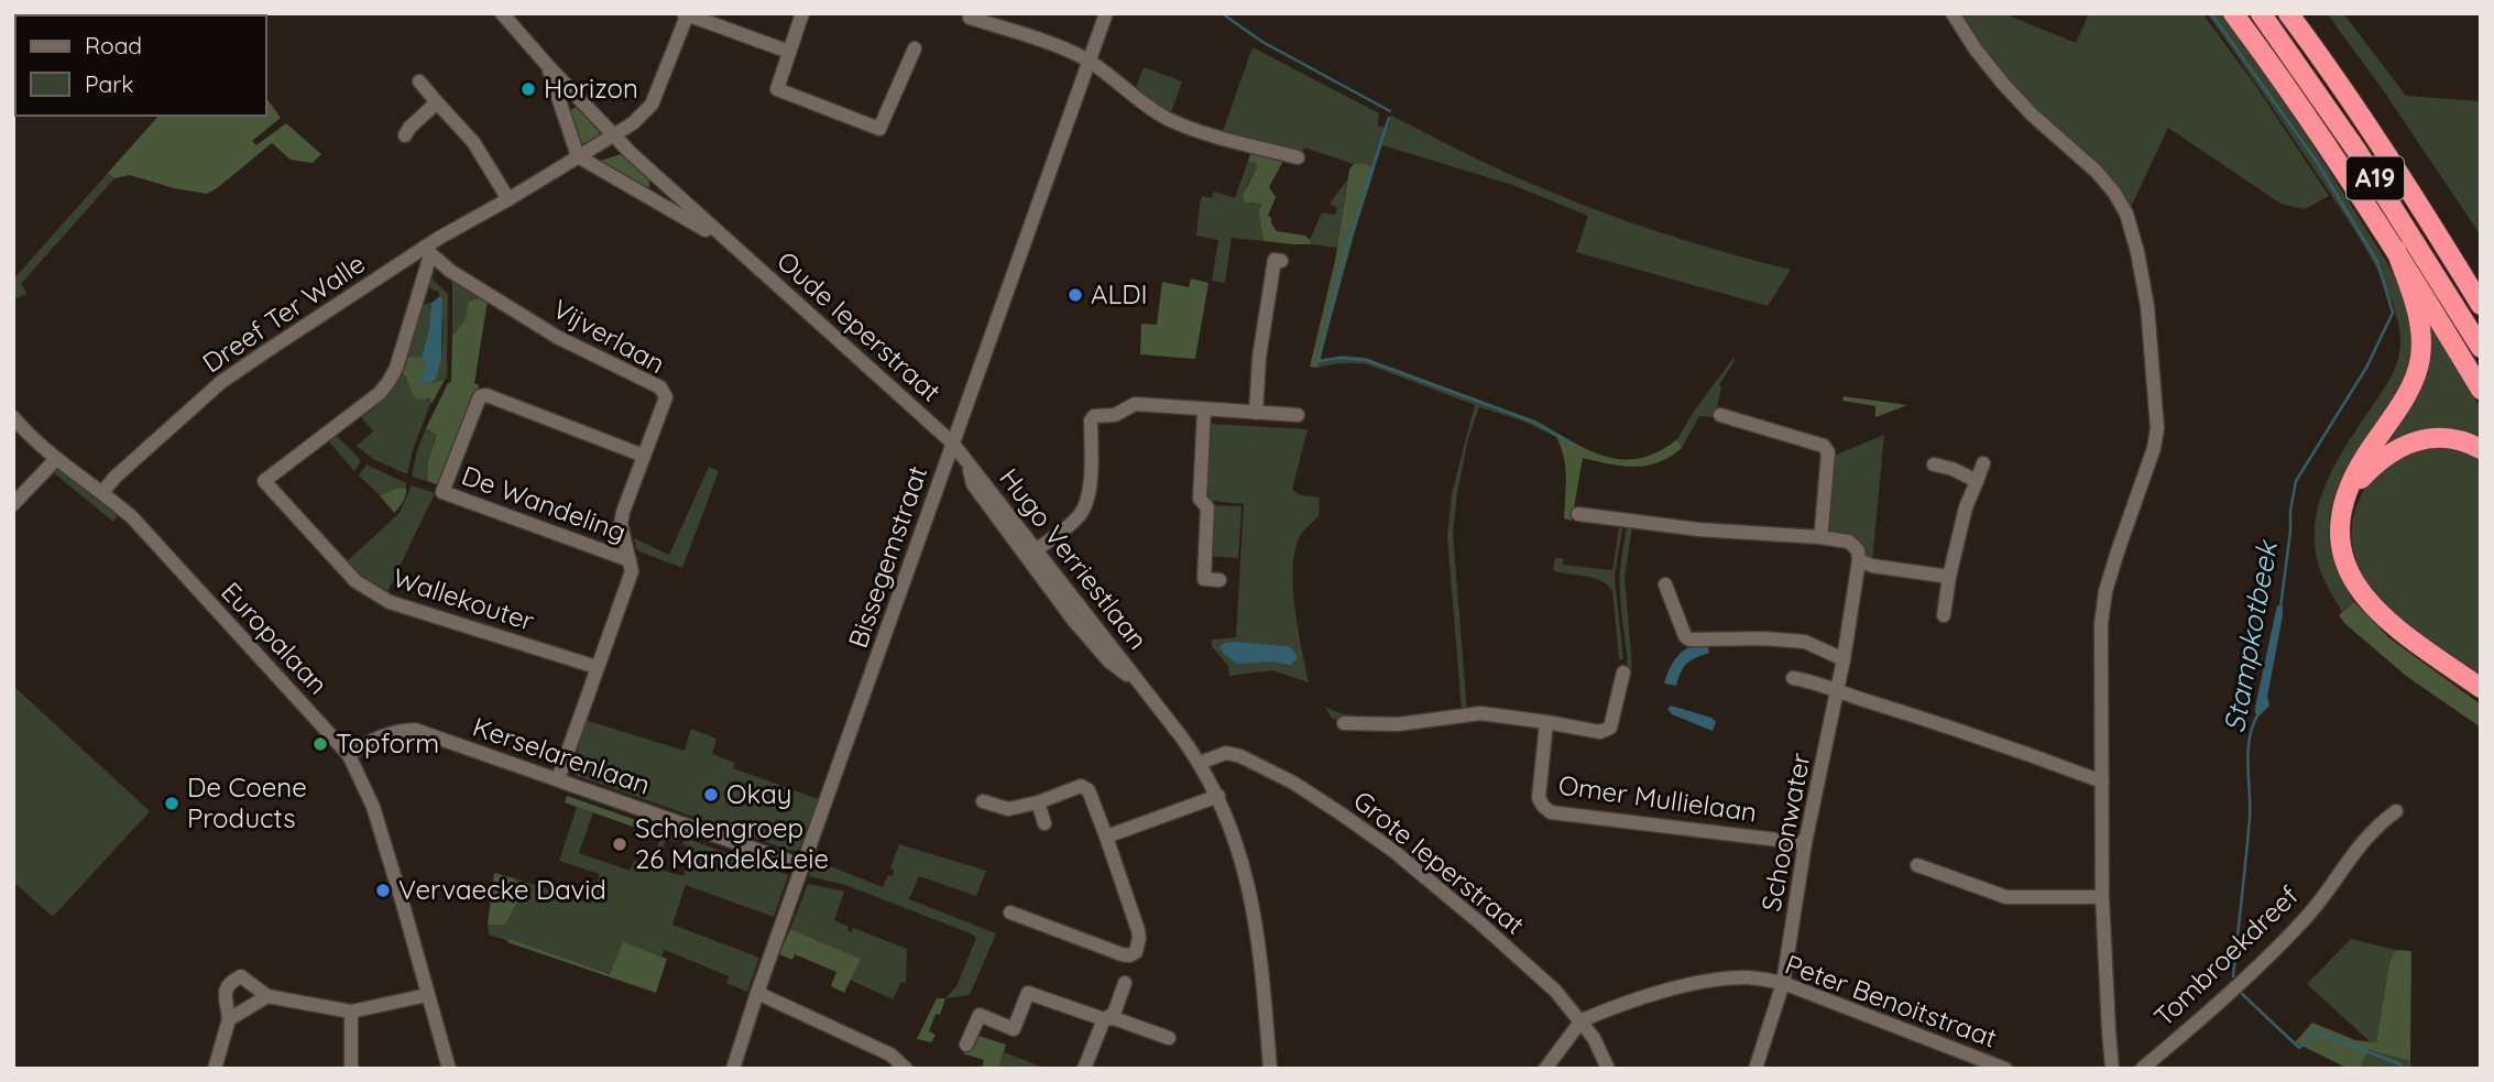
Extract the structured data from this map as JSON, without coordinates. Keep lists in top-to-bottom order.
{
  "streets": {
    "highway": ["A19"],
    "street": [
      "Dreef Ter Walle",
      "Oude Ieperstraat",
      "Vijverlaan",
      "De Wandeling",
      "Bissegemstraat",
      "Hugo Verriestlaan",
      "Wallekouter",
      "Europalaan",
      "Kerselarenlaan",
      "Omer Mullielaan",
      "Schoonwater",
      "Grote Ieperstraat",
      "Tombroekdreef",
      "Peter Benoitstraat"
    ]
  },
  "crossings": [
    ["Dreef Ter Walle", "Oude Ieperstraat"],
    ["Dreef Ter Walle", "Vijverlaan"],
    ["Dreef Ter Walle", "Wallekouter"],
    ["Dreef Ter Walle", "Europalaan"],
    ["Oude Ieperstraat", "Bissegemstraat"],
    ["Oude Ieperstraat", "Hugo Verriestlaan"],
    ["Vijverlaan", "De Wandeling"],
    ["Vijverlaan", "Wallekouter"],
    ["Vijverlaan", "Kerselarenlaan"],
    ["Bissegemstraat", "Hugo Verriestlaan"],
    ["Bissegemstraat", "Kerselarenlaan"],
    ["Hugo Verriestlaan", "Grote Ieperstraat"],
    ["Europalaan", "Kerselarenlaan"],
    ["Omer Mullielaan", "Schoonwater"],
    ["Schoonwater", "Peter Benoitstraat"],
    ["Grote Ieperstraat", "Peter Benoitstraat"]
  ],
  "water": ["Stampkotbeek"],
  "places": [
    "Horizon",
    "ALDI",
    "Topform",
    "Okay",
    "De Coene Products",
    "Scholengroep 26 Mandel&Leie",
    "Vervaecke David"
  ],
  "legend": ["Road", "Park"]
}
